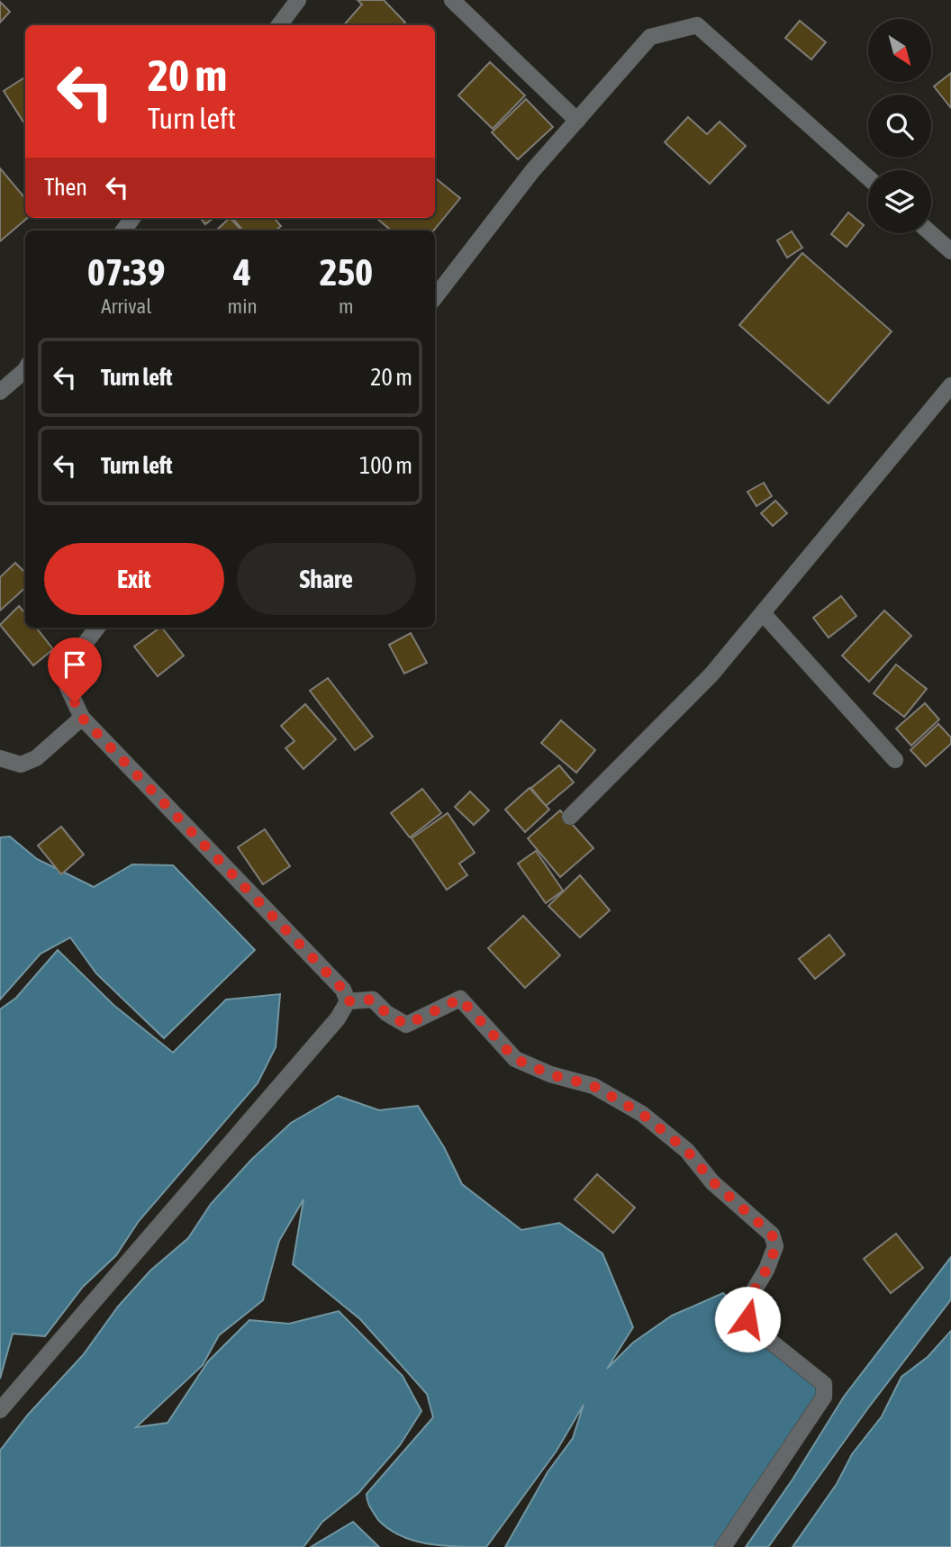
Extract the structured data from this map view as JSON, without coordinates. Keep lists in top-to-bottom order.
{
  "north": "bottom right",
  "page": {
    "turn": ["20 m", "Turn left"],
    "then": "Then",
    "eta": [
      "07:39",
      "Arrival",
      "4",
      "min",
      "250",
      "m"
    ],
    "list": [
      {
        "name": "Turn left",
        "value": "20 m"
      },
      {
        "name": "Turn left",
        "value": "100 m"
      }
    ],
    "buttons": ["Exit", "Share"]
  }
}
